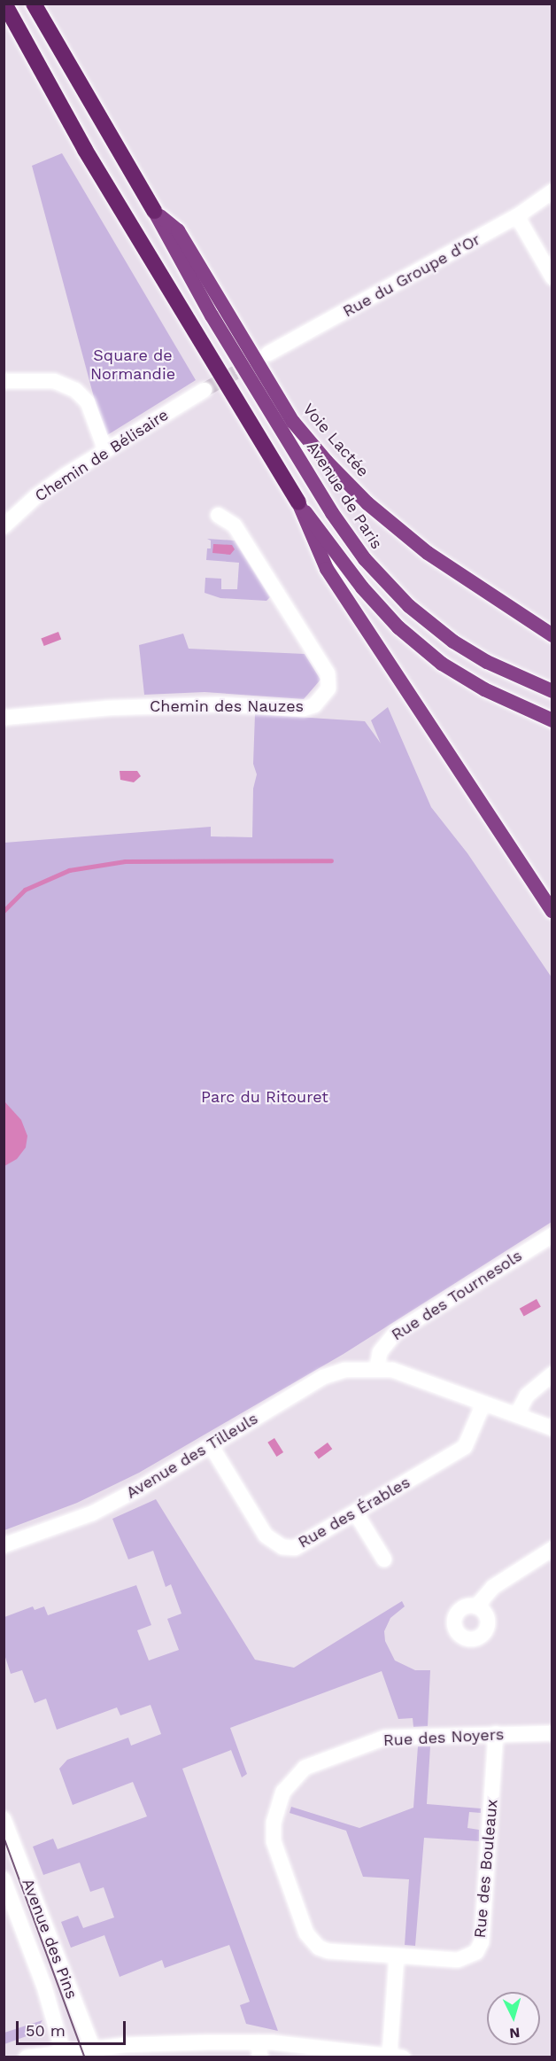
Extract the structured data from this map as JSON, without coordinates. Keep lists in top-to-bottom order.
{
  "streets": {
    "highway": ["Voie Lactée", "Avenue de Paris"],
    "street": [
      "Rue du Groupe d'Or",
      "Chemin de Bélisaire",
      "Chemin des Nauzes",
      "Rue des Tournesols",
      "Avenue des Tilleuls",
      "Rue des Érables",
      "Rue des Noyers",
      "Rue des Bouleaux",
      "Avenue des Pins"
    ]
  },
  "crossings": [
    ["Voie Lactée", "Avenue de Paris"],
    ["Rue des Tournesols", "Avenue des Tilleuls"],
    ["Avenue des Tilleuls", "Rue des Érables"],
    ["Rue des Noyers", "Rue des Bouleaux"]
  ],
  "parks": ["Square de Normandie", "Parc du Ritouret"],
  "scale_bar": "50 m",
  "north": "bottom"
}
